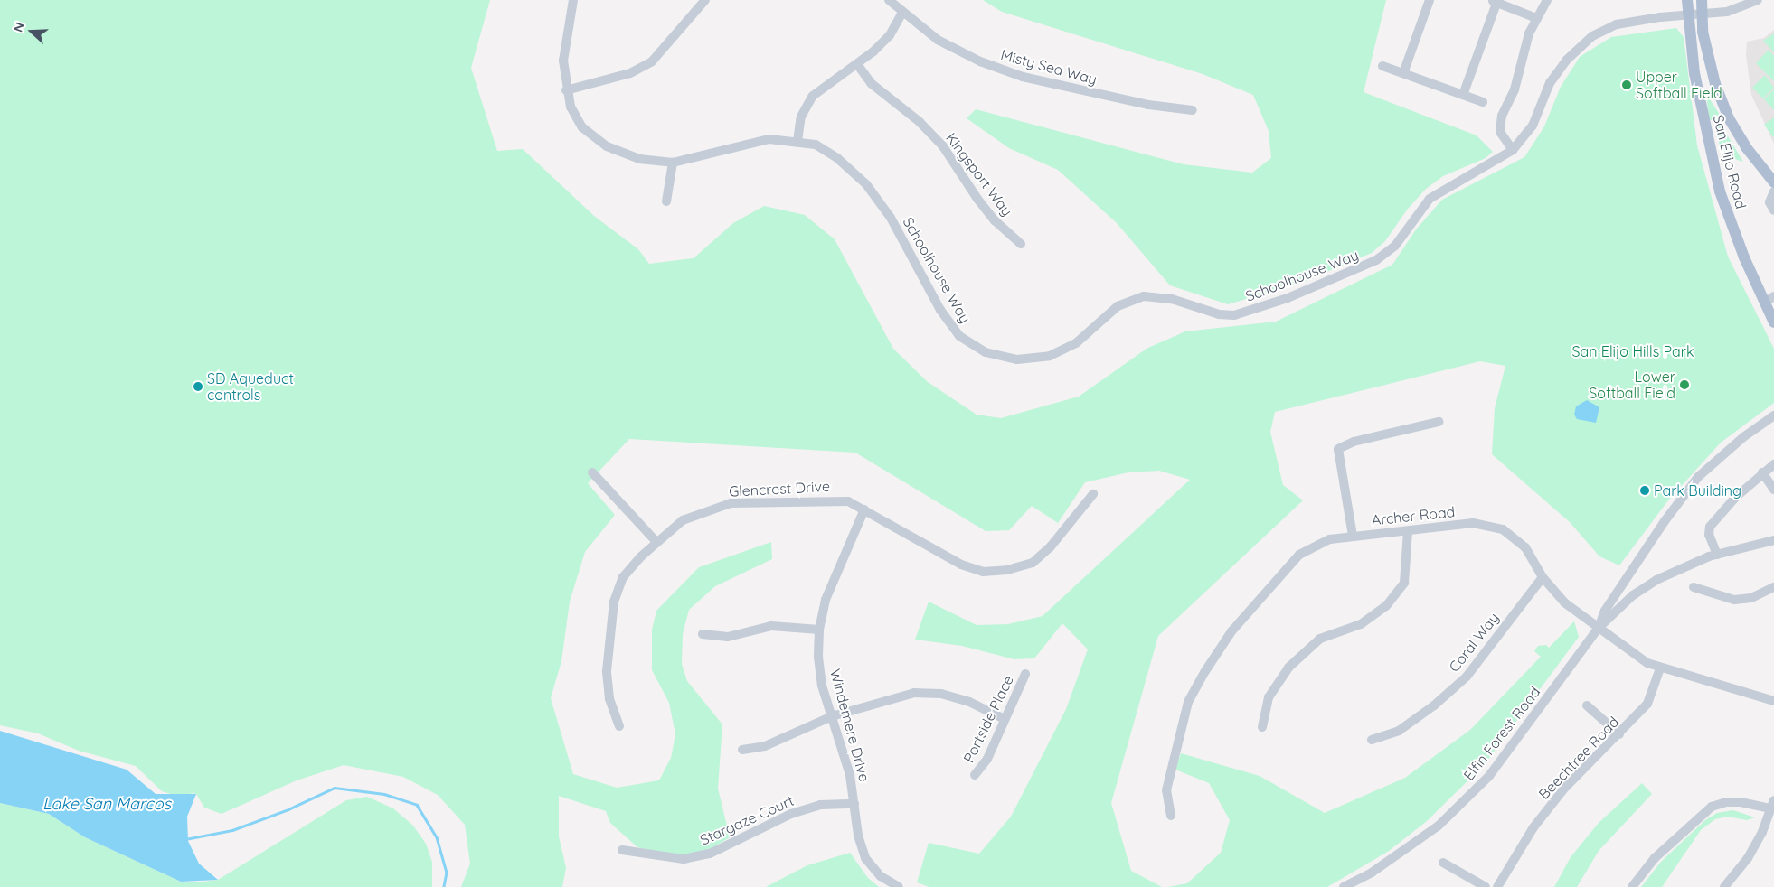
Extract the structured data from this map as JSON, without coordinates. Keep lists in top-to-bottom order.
{
  "streets": {
    "main road": ["San Elijo Road"],
    "street": [
      "Misty Sea Way",
      "Kingsport Way",
      "Schoolhouse Way",
      "Glencrest Drive",
      "Archer Road",
      "Coral Way",
      "Portside Place",
      "Windemere Drive",
      "Elfin Forest Road",
      "Beechtree Road",
      "Stargaze Court"
    ]
  },
  "crossings": [
    ["San Elijo Road", "Schoolhouse Way"],
    ["Glencrest Drive", "Windemere Drive"],
    ["Archer Road", "Coral Way"],
    ["Archer Road", "Elfin Forest Road"],
    ["Archer Road", "Beechtree Road"],
    ["Windemere Drive", "Stargaze Court"]
  ],
  "water": ["Lake San Marcos"],
  "parks": ["San Elijo Hills Park"],
  "places": [
    "Upper Softball Field",
    "Lower Softball Field",
    "SD Aqueduct controls",
    "Park Building"
  ],
  "north": "left"
}
